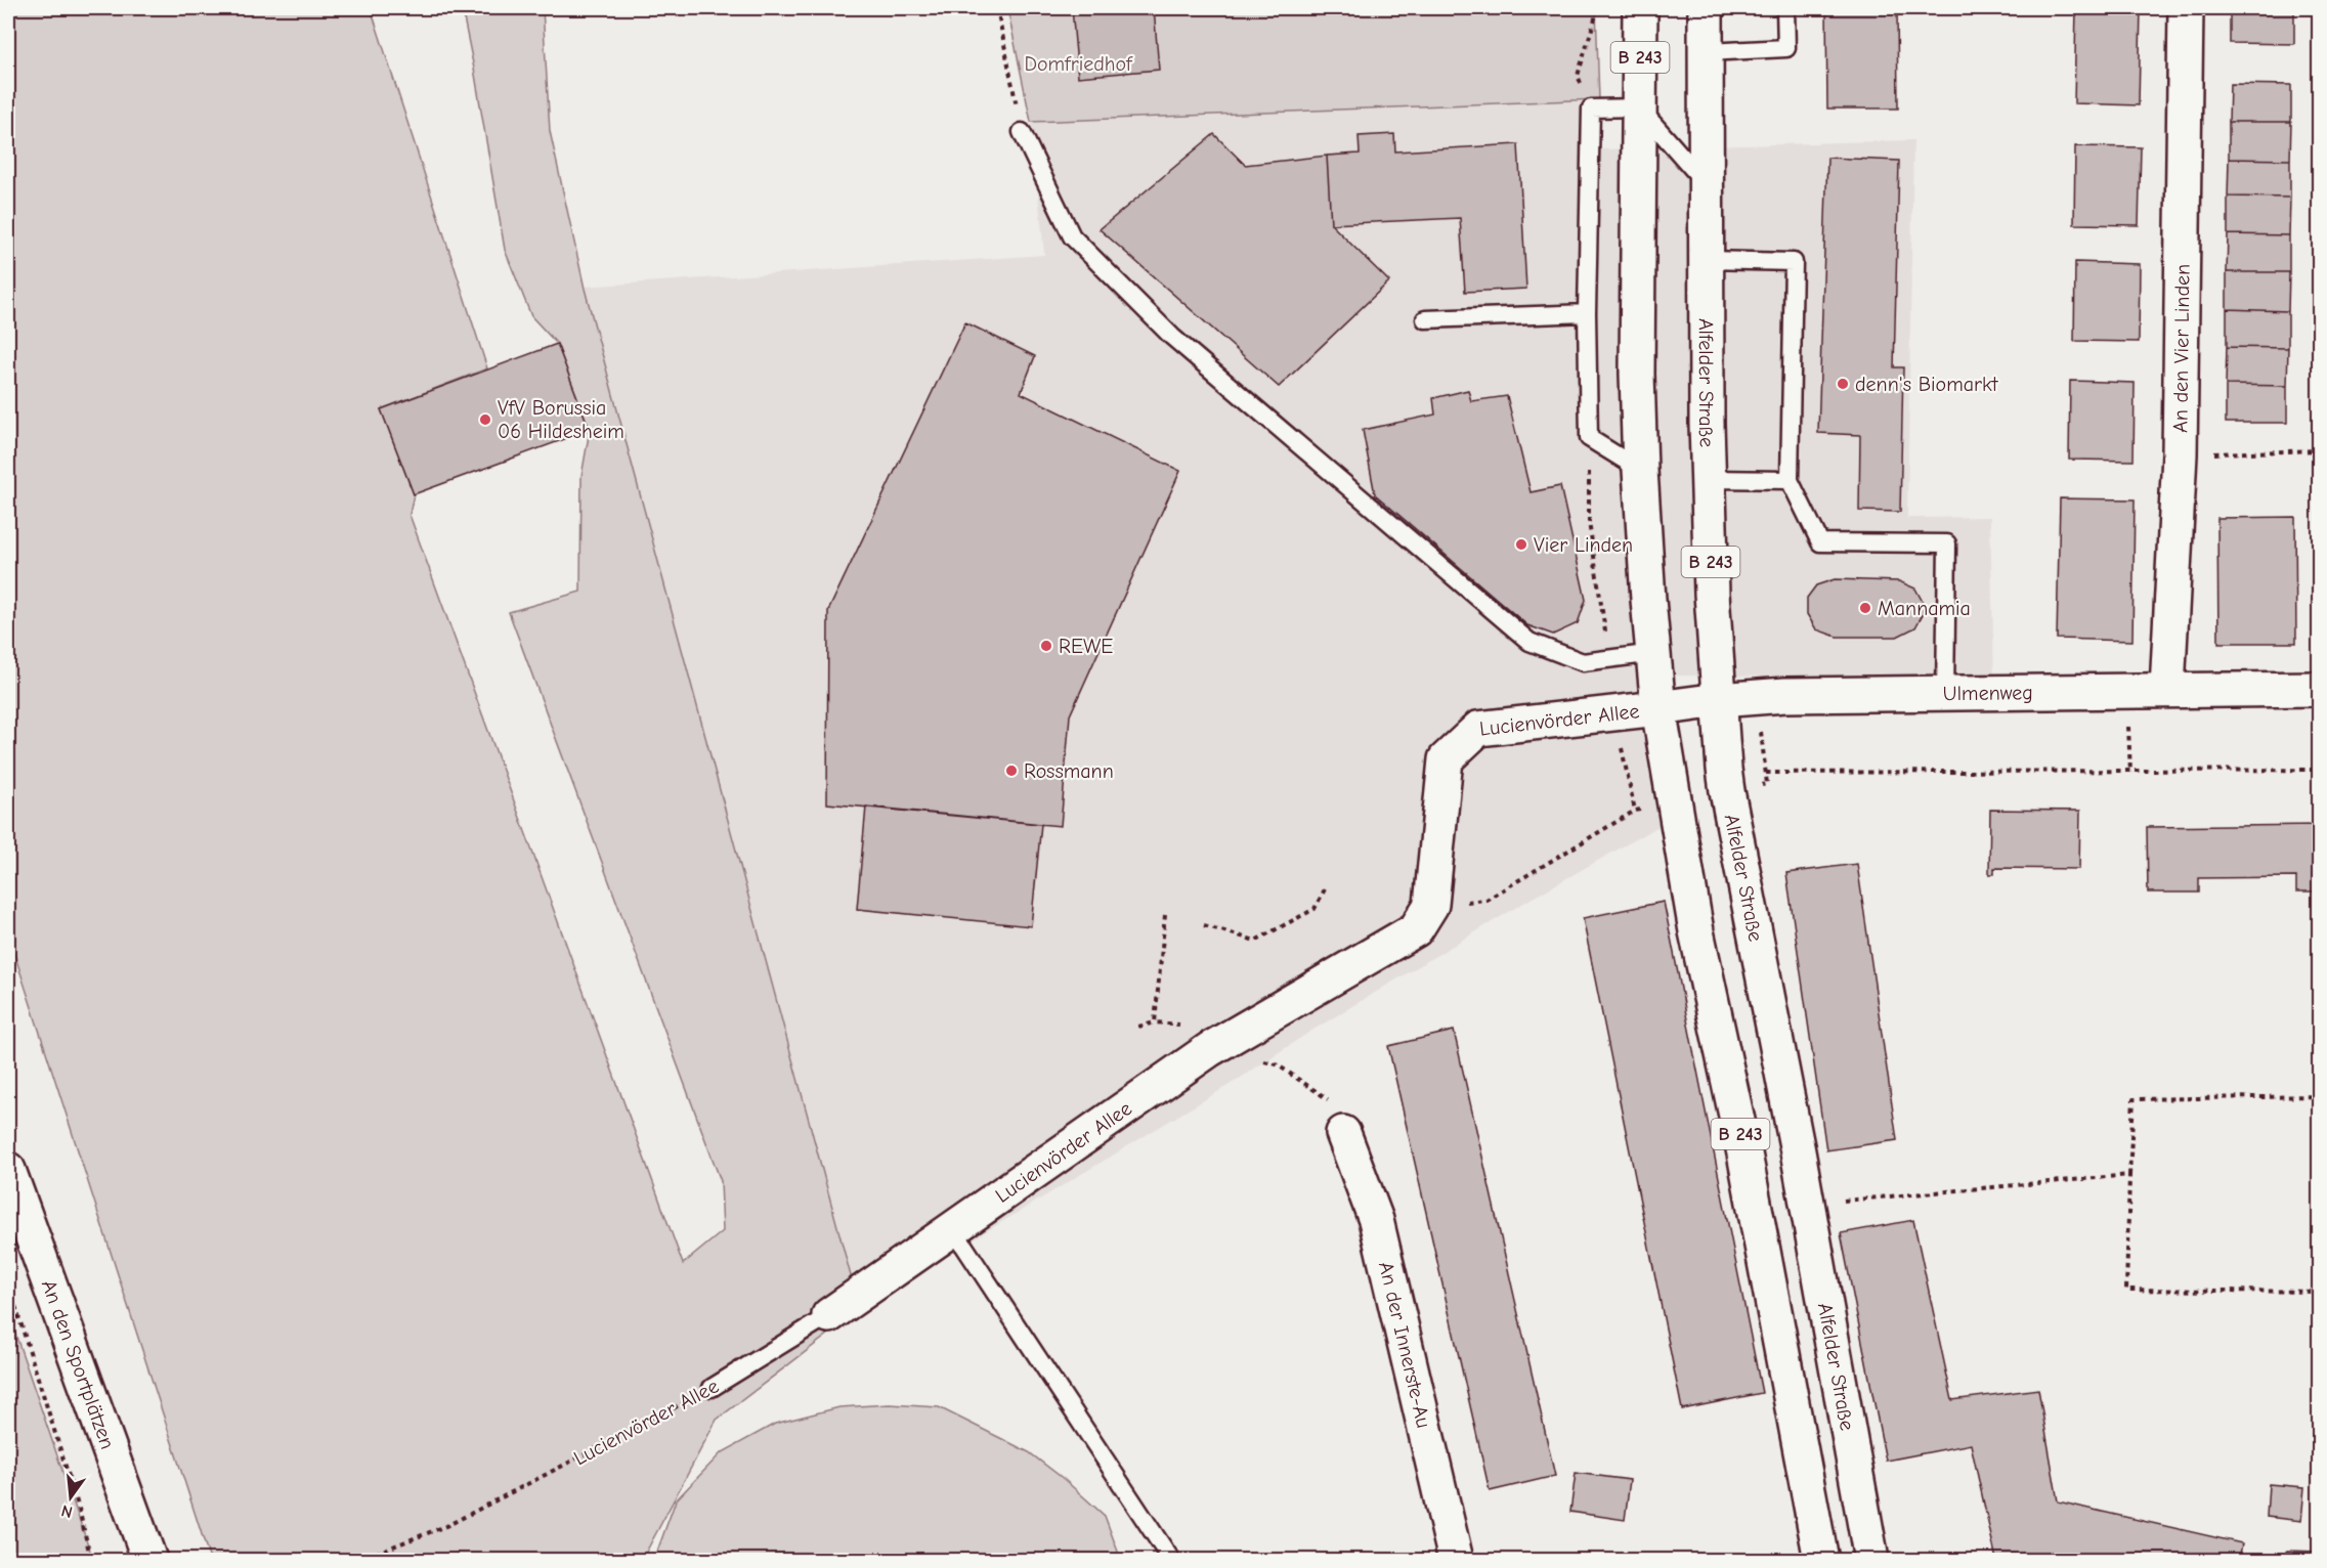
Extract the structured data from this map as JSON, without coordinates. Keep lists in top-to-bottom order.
{
  "streets": {
    "street": [
      "B 243",
      "An den Vier Linden",
      "Alfelder Straße",
      "Ulmenweg",
      "Lucienvörder Allee",
      "An der Innerste-Au",
      "An den Sportplätzen"
    ]
  },
  "crossings": [
    ["B 243", "Ulmenweg"],
    ["B 243", "Lucienvörder Allee"],
    ["An den Vier Linden", "Ulmenweg"],
    ["Alfelder Straße", "Ulmenweg"],
    ["Ulmenweg", "Lucienvörder Allee"]
  ],
  "parks": ["Domfriedhof"],
  "places": [
    "denn's Biomarkt",
    "VfV Borussia 06 Hildesheim",
    "Vier Linden",
    "Mannamia",
    "REWE",
    "Rossmann"
  ],
  "north": "bottom"
}
